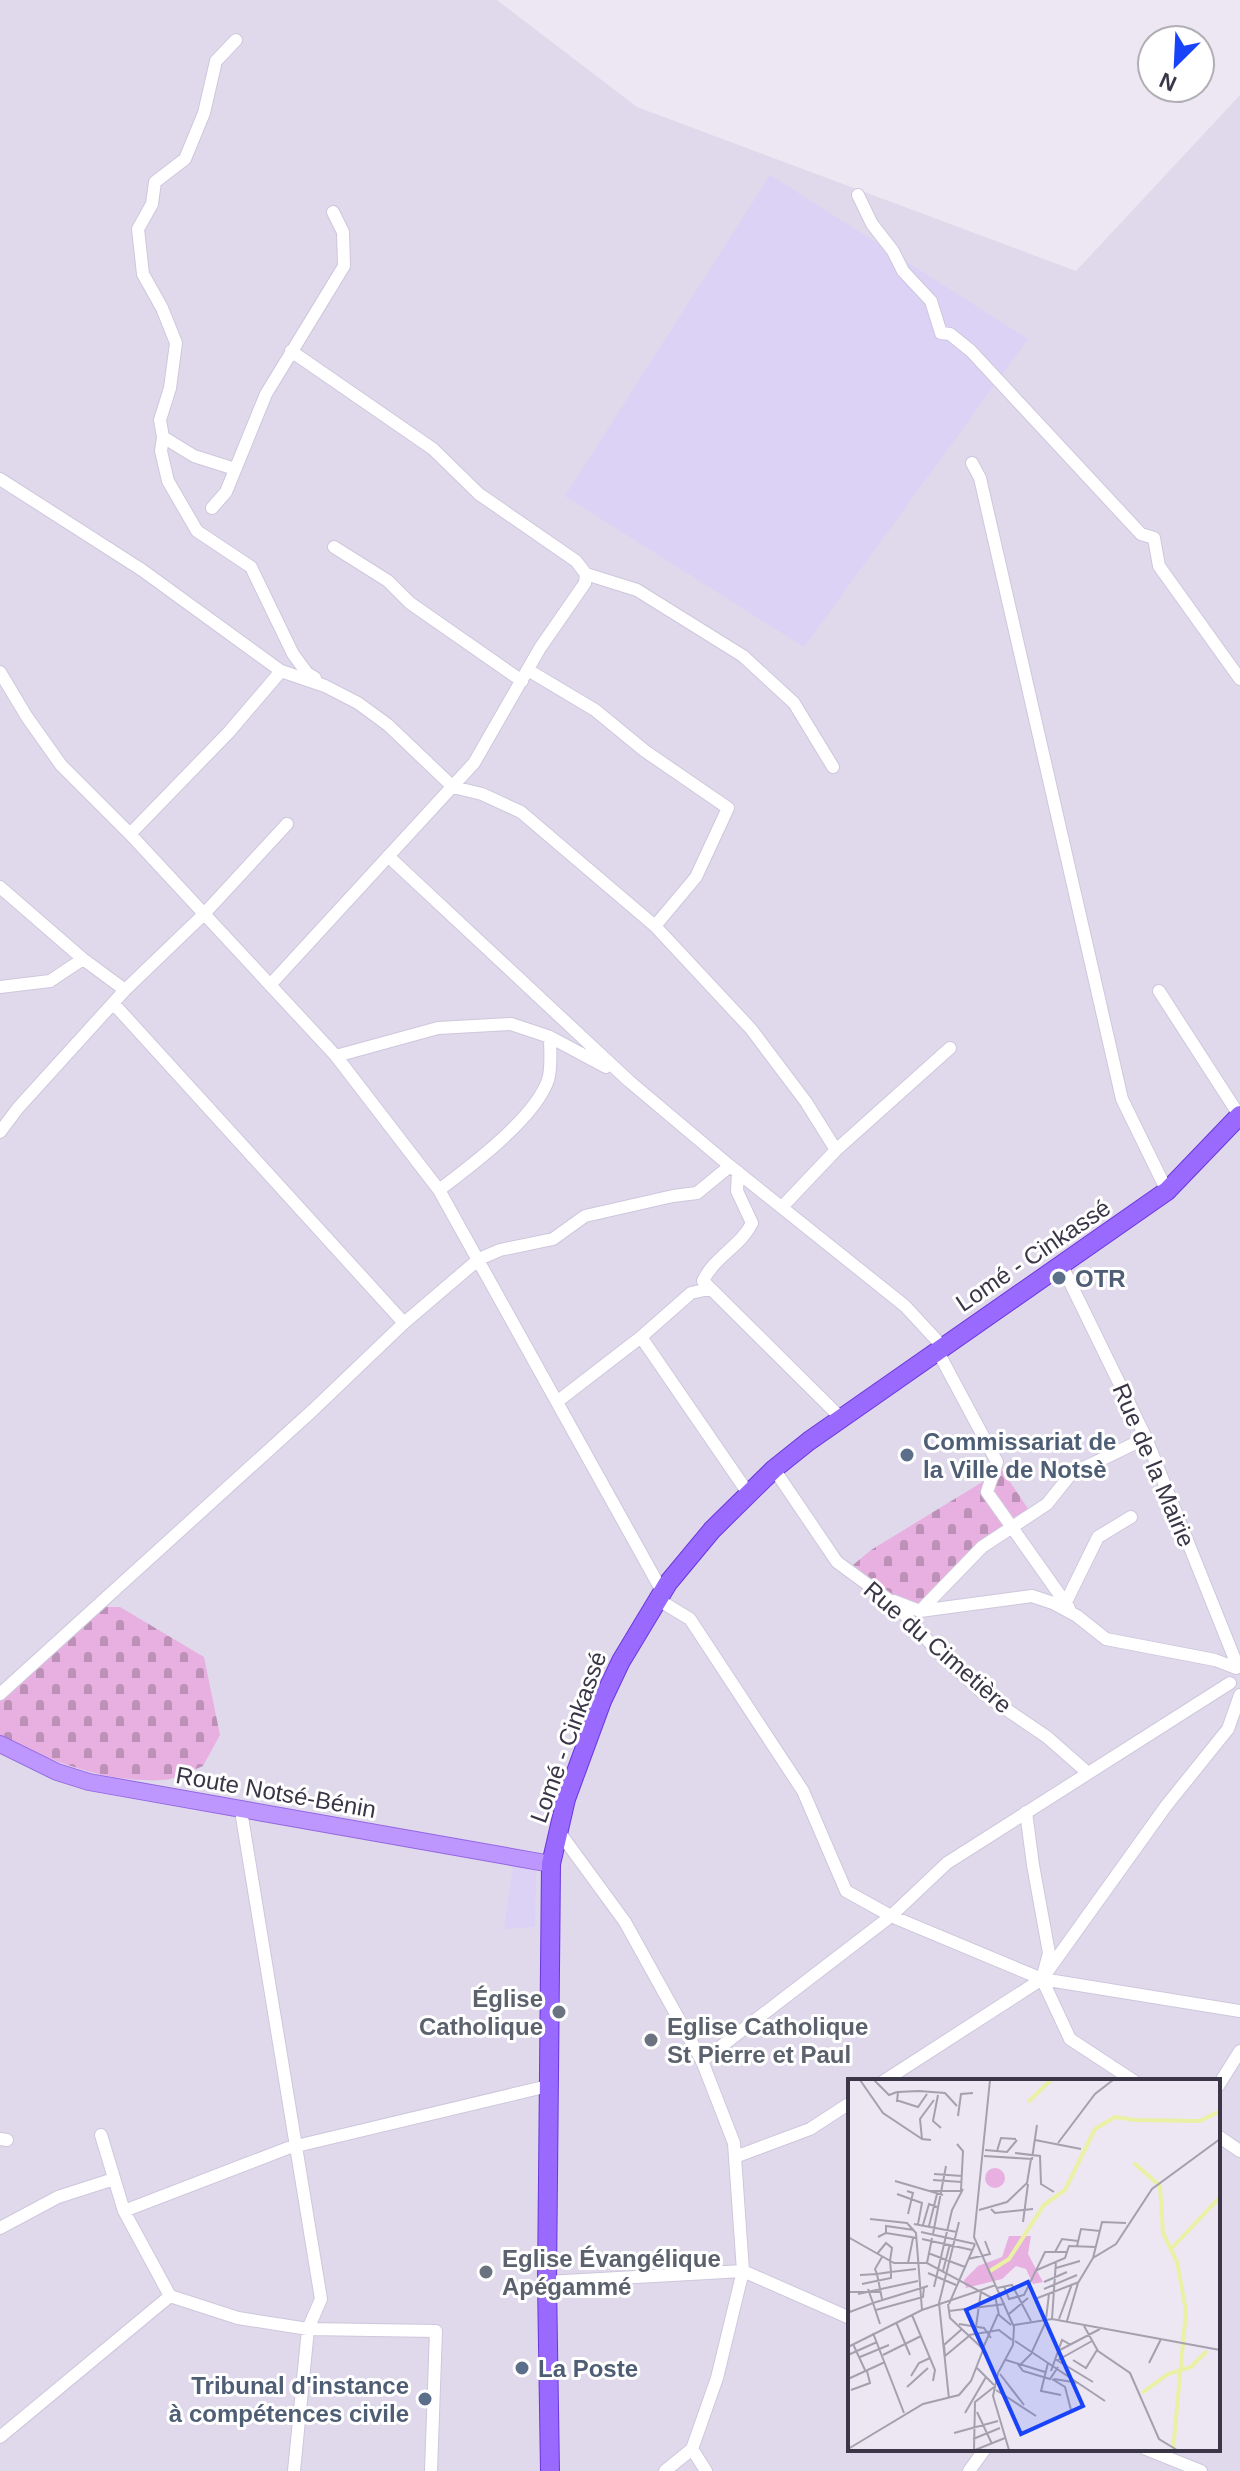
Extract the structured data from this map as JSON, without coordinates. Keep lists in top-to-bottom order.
{
  "streets": {
    "highway": ["Lomé - Cinkassé"],
    "main road": ["Route Notsé-Bénin"],
    "street": ["Rue de la Mairie", "Rue du Cimetière"]
  },
  "crossings": [
    ["Lomé - Cinkassé", "Rue de la Mairie"],
    ["Lomé - Cinkassé", "Rue du Cimetière"],
    ["Lomé - Cinkassé", "Route Notsé-Bénin"]
  ],
  "places": [
    "OTR",
    "Commissariat de la Ville de Notsè",
    "Église Catholique",
    "Eglise Catholique St Pierre et Paul",
    "Eglise Évangélique Apégammé",
    "La Poste",
    "Tribunal d'instance à compétences civile"
  ],
  "north": "bottom left"
}
